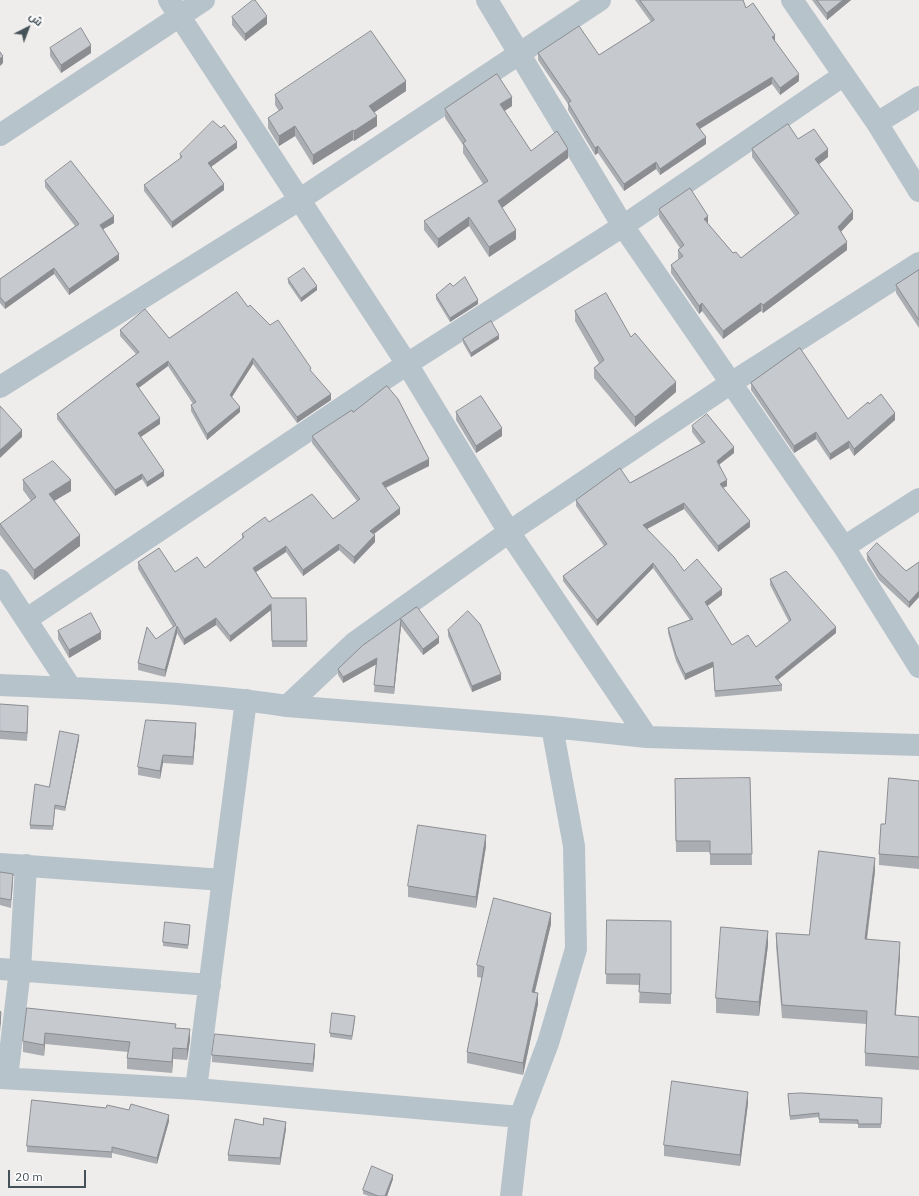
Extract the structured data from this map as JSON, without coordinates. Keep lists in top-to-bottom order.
{
  "scale_bar": "20 m",
  "north": "top right"
}
